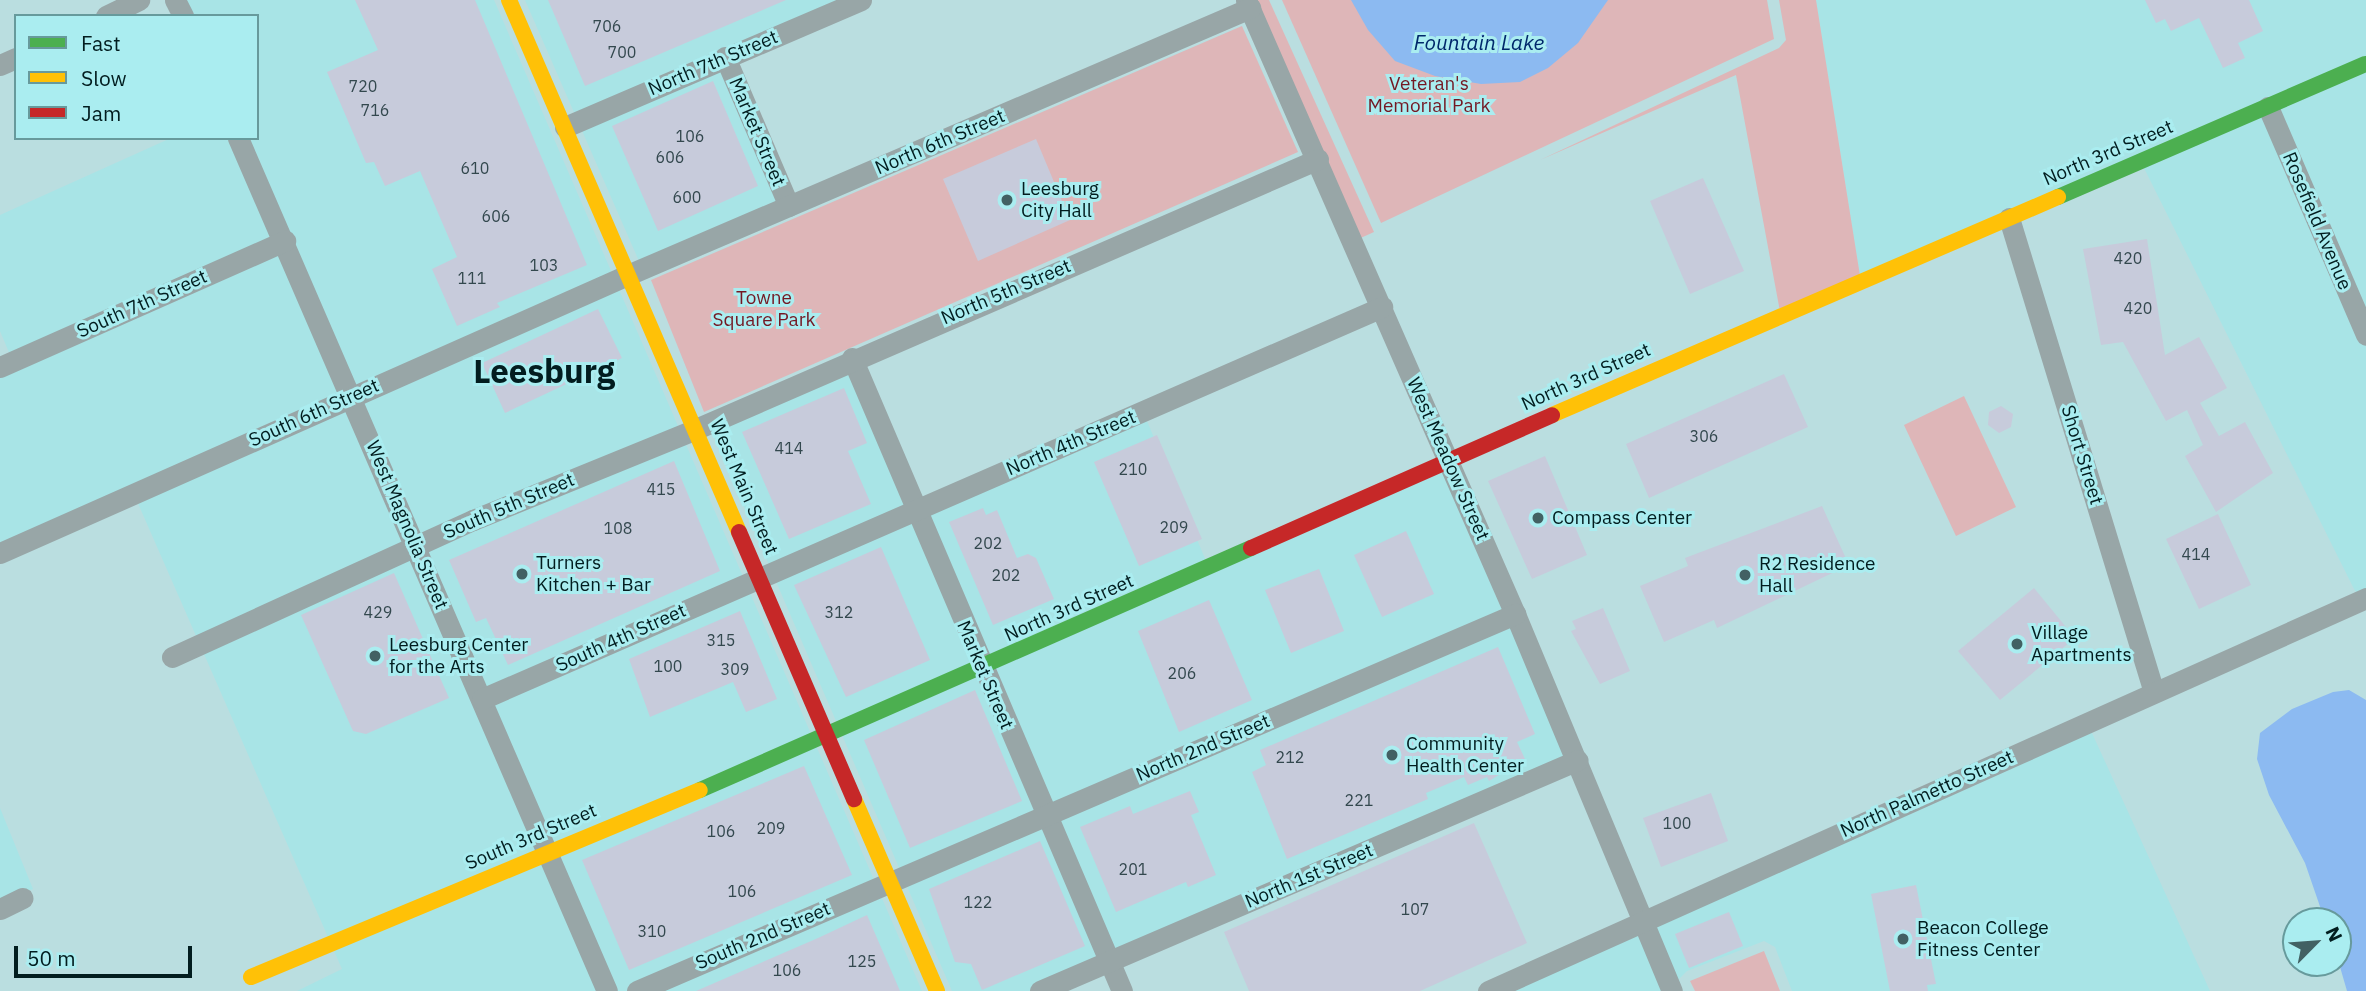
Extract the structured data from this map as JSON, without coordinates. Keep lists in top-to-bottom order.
{
  "streets": {
    "street": [
      "North 7th Street",
      "Market Street",
      "North 6th Street",
      "North 3rd Street",
      "Rosefield Avenue",
      "North 5th Street",
      "South 7th Street",
      "South 6th Street",
      "North 4th Street",
      "Short Street",
      "West Meadow Street",
      "West Main Street",
      "South 5th Street",
      "West Magnolia Street",
      "South 4th Street",
      "North 2nd Street",
      "North Palmetto Street",
      "South 3rd Street",
      "North 1st Street",
      "South 2nd Street"
    ]
  },
  "crossings": [
    ["North 7th Street", "Market Street"],
    ["North 7th Street", "West Main Street"],
    ["Market Street", "North 6th Street"],
    ["Market Street", "North 3rd Street"],
    ["Market Street", "North 5th Street"],
    ["Market Street", "North 4th Street"],
    ["Market Street", "North 2nd Street"],
    ["Market Street", "North 1st Street"],
    ["North 6th Street", "South 6th Street"],
    ["North 6th Street", "West Meadow Street"],
    ["North 6th Street", "West Main Street"],
    ["North 3rd Street", "Rosefield Avenue"],
    ["North 3rd Street", "Short Street"],
    ["North 3rd Street", "West Meadow Street"],
    ["North 3rd Street", "West Main Street"],
    ["North 3rd Street", "South 3rd Street"],
    ["North 5th Street", "West Meadow Street"],
    ["North 5th Street", "West Main Street"],
    ["North 5th Street", "South 5th Street"],
    ["South 7th Street", "West Magnolia Street"],
    ["South 6th Street", "West Main Street"],
    ["South 6th Street", "West Magnolia Street"],
    ["North 4th Street", "West Meadow Street"],
    ["North 4th Street", "West Main Street"],
    ["North 4th Street", "South 4th Street"],
    ["Short Street", "North Palmetto Street"],
    ["West Meadow Street", "North 2nd Street"],
    ["West Meadow Street", "North Palmetto Street"],
    ["West Meadow Street", "North 1st Street"],
    ["West Main Street", "South 5th Street"],
    ["West Main Street", "South 4th Street"],
    ["West Main Street", "North 2nd Street"],
    ["West Main Street", "South 3rd Street"],
    ["West Main Street", "South 2nd Street"],
    ["South 5th Street", "West Magnolia Street"],
    ["West Magnolia Street", "South 4th Street"],
    ["West Magnolia Street", "South 3rd Street"],
    ["North 2nd Street", "South 2nd Street"]
  ],
  "districts": ["Leesburg"],
  "water": ["Fountain Lake"],
  "parks": ["Veteran's Memorial Park", "Towne Square Park"],
  "places": [
    "Leesburg City Hall",
    "Compass Center",
    "Turners Kitchen + Bar",
    "R2 Residence Hall",
    "Village Apartments",
    "Leesburg Center for the Arts",
    "Community Health Center",
    "Beacon College Fitness Center"
  ],
  "house_numbers": [
    "706",
    "700",
    "720",
    "716",
    "106",
    "606",
    "610",
    "600",
    "606",
    "420",
    "103",
    "111",
    "420",
    "306",
    "414",
    "210",
    "415",
    "209",
    "108",
    "202",
    "414",
    "202",
    "429",
    "312",
    "315",
    "100",
    "309",
    "206",
    "212",
    "221",
    "100",
    "209",
    "106",
    "201",
    "106",
    "122",
    "107",
    "310",
    "125",
    "106"
  ],
  "legend": ["Fast", "Slow", "Jam"],
  "scale_bar": "50 m",
  "north": "top right"
}
